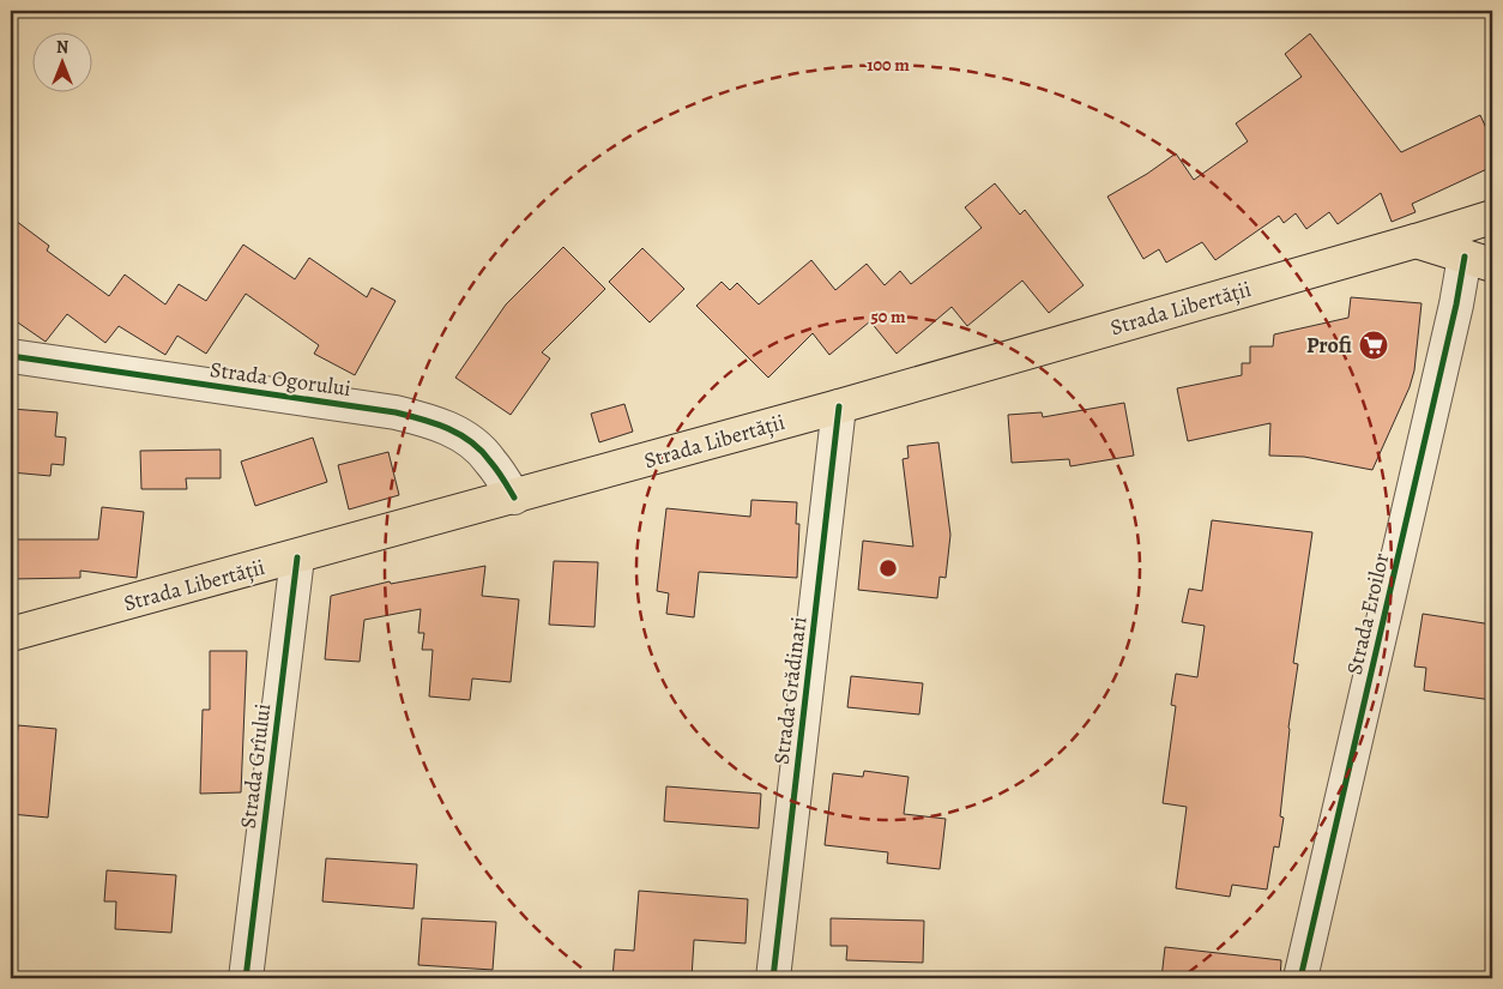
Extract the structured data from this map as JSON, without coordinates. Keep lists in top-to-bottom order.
{
  "streets": {
    "main road": ["Strada Libertății"],
    "street": [
      "Strada Ogorului",
      "Strada Eroilor",
      "Strada Grădinari",
      "Strada Grîului"
    ]
  },
  "crossings": [
    ["Strada Libertății", "Strada Ogorului"],
    ["Strada Libertății", "Strada Grădinari"],
    ["Strada Libertății", "Strada Grîului"]
  ],
  "places": {
    "supermarket": ["Profi"]
  },
  "north": "top",
  "rings": ["100 m", "50 m"]
}
